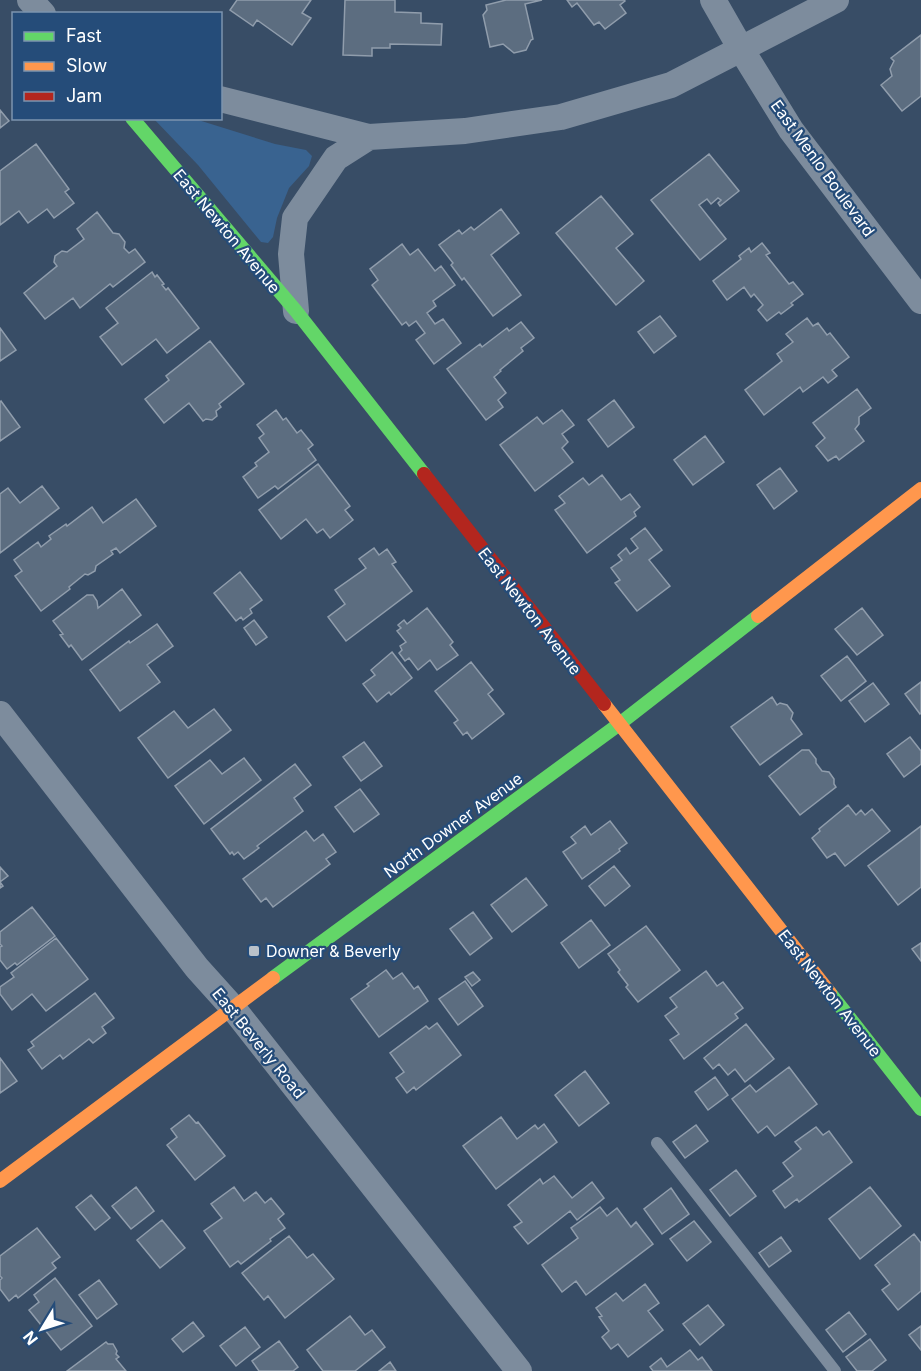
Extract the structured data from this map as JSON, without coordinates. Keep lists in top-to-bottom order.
{
  "streets": {
    "street": [
      "East Menlo Boulevard",
      "East Newton Avenue",
      "North Downer Avenue",
      "East Beverly Road"
    ]
  },
  "crossings": [
    ["East Newton Avenue", "North Downer Avenue"],
    ["North Downer Avenue", "East Beverly Road"]
  ],
  "places": {
    "transit": ["Downer & Beverly"]
  },
  "legend": ["Fast", "Slow", "Jam"],
  "north": "bottom left"
}
